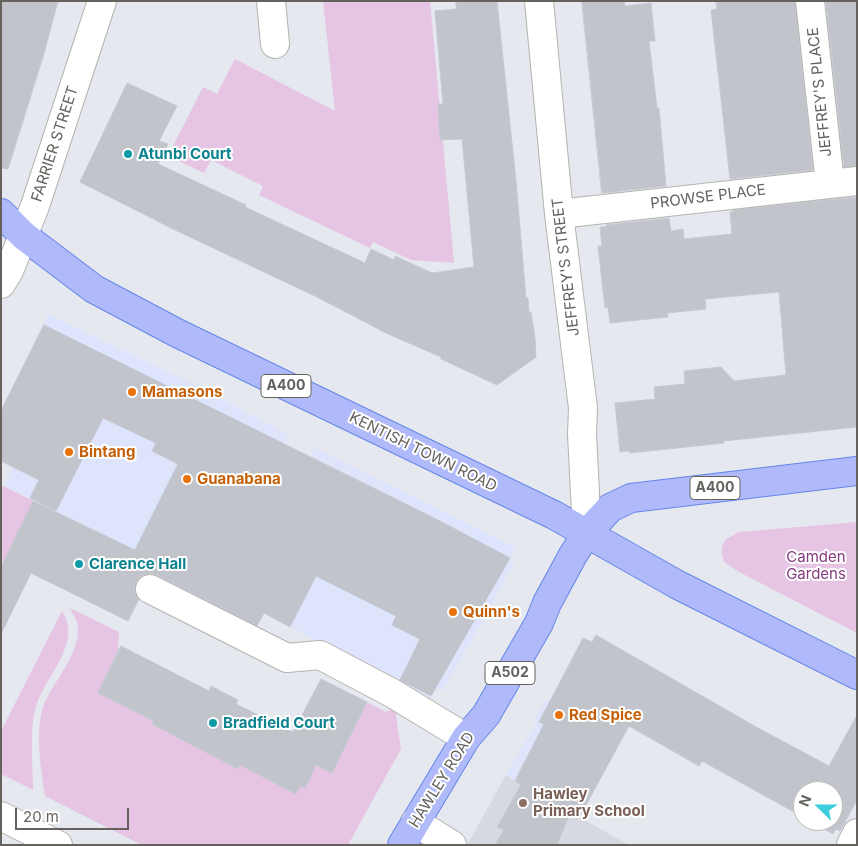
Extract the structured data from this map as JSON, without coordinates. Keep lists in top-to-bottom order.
{
  "streets": {
    "main road": [
      "A400",
      "KENTISH TOWN ROAD",
      "A502",
      "HAWLEY ROAD"
    ],
    "street": [
      "JEFFREY'S PLACE",
      "FARRIER STREET",
      "PROWSE PLACE",
      "JEFFREY'S STREET"
    ]
  },
  "crossings": [
    ["JEFFREY'S PLACE", "PROWSE PLACE"],
    ["FARRIER STREET", "KENTISH TOWN ROAD"],
    ["PROWSE PLACE", "JEFFREY'S STREET"],
    ["JEFFREY'S STREET", "A400"],
    ["JEFFREY'S STREET", "KENTISH TOWN ROAD"],
    ["JEFFREY'S STREET", "HAWLEY ROAD"],
    ["A400", "KENTISH TOWN ROAD"],
    ["A400", "HAWLEY ROAD"],
    ["KENTISH TOWN ROAD", "HAWLEY ROAD"]
  ],
  "parks": ["Camden Gardens"],
  "places": [
    "Atunbi Court",
    "Mamasons",
    "Bintang",
    "Guanabana",
    "Clarence Hall",
    "Quinn's",
    "Red Spice",
    "Bradfield Court",
    "Hawley Primary School"
  ],
  "scale_bar": "20 m",
  "north": "left"
}
